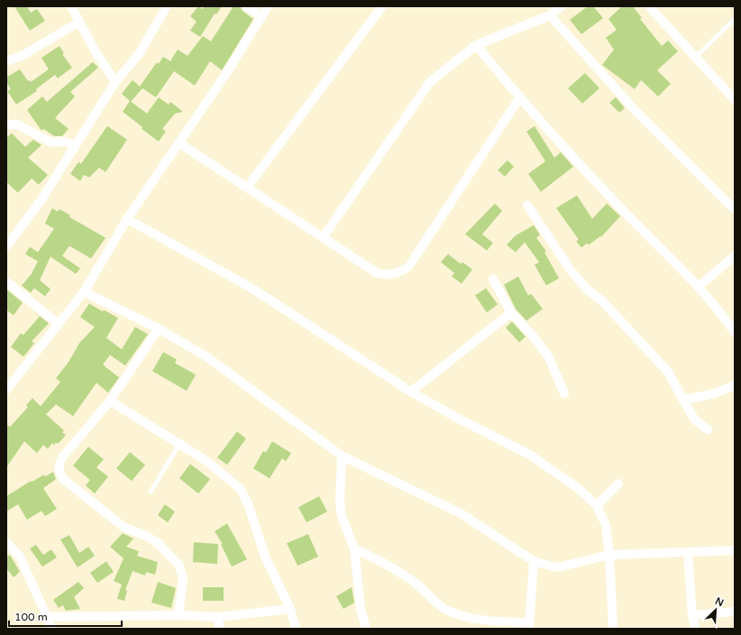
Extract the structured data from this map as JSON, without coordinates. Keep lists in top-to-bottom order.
{
  "scale_bar": "100 m",
  "north": "top right"
}
